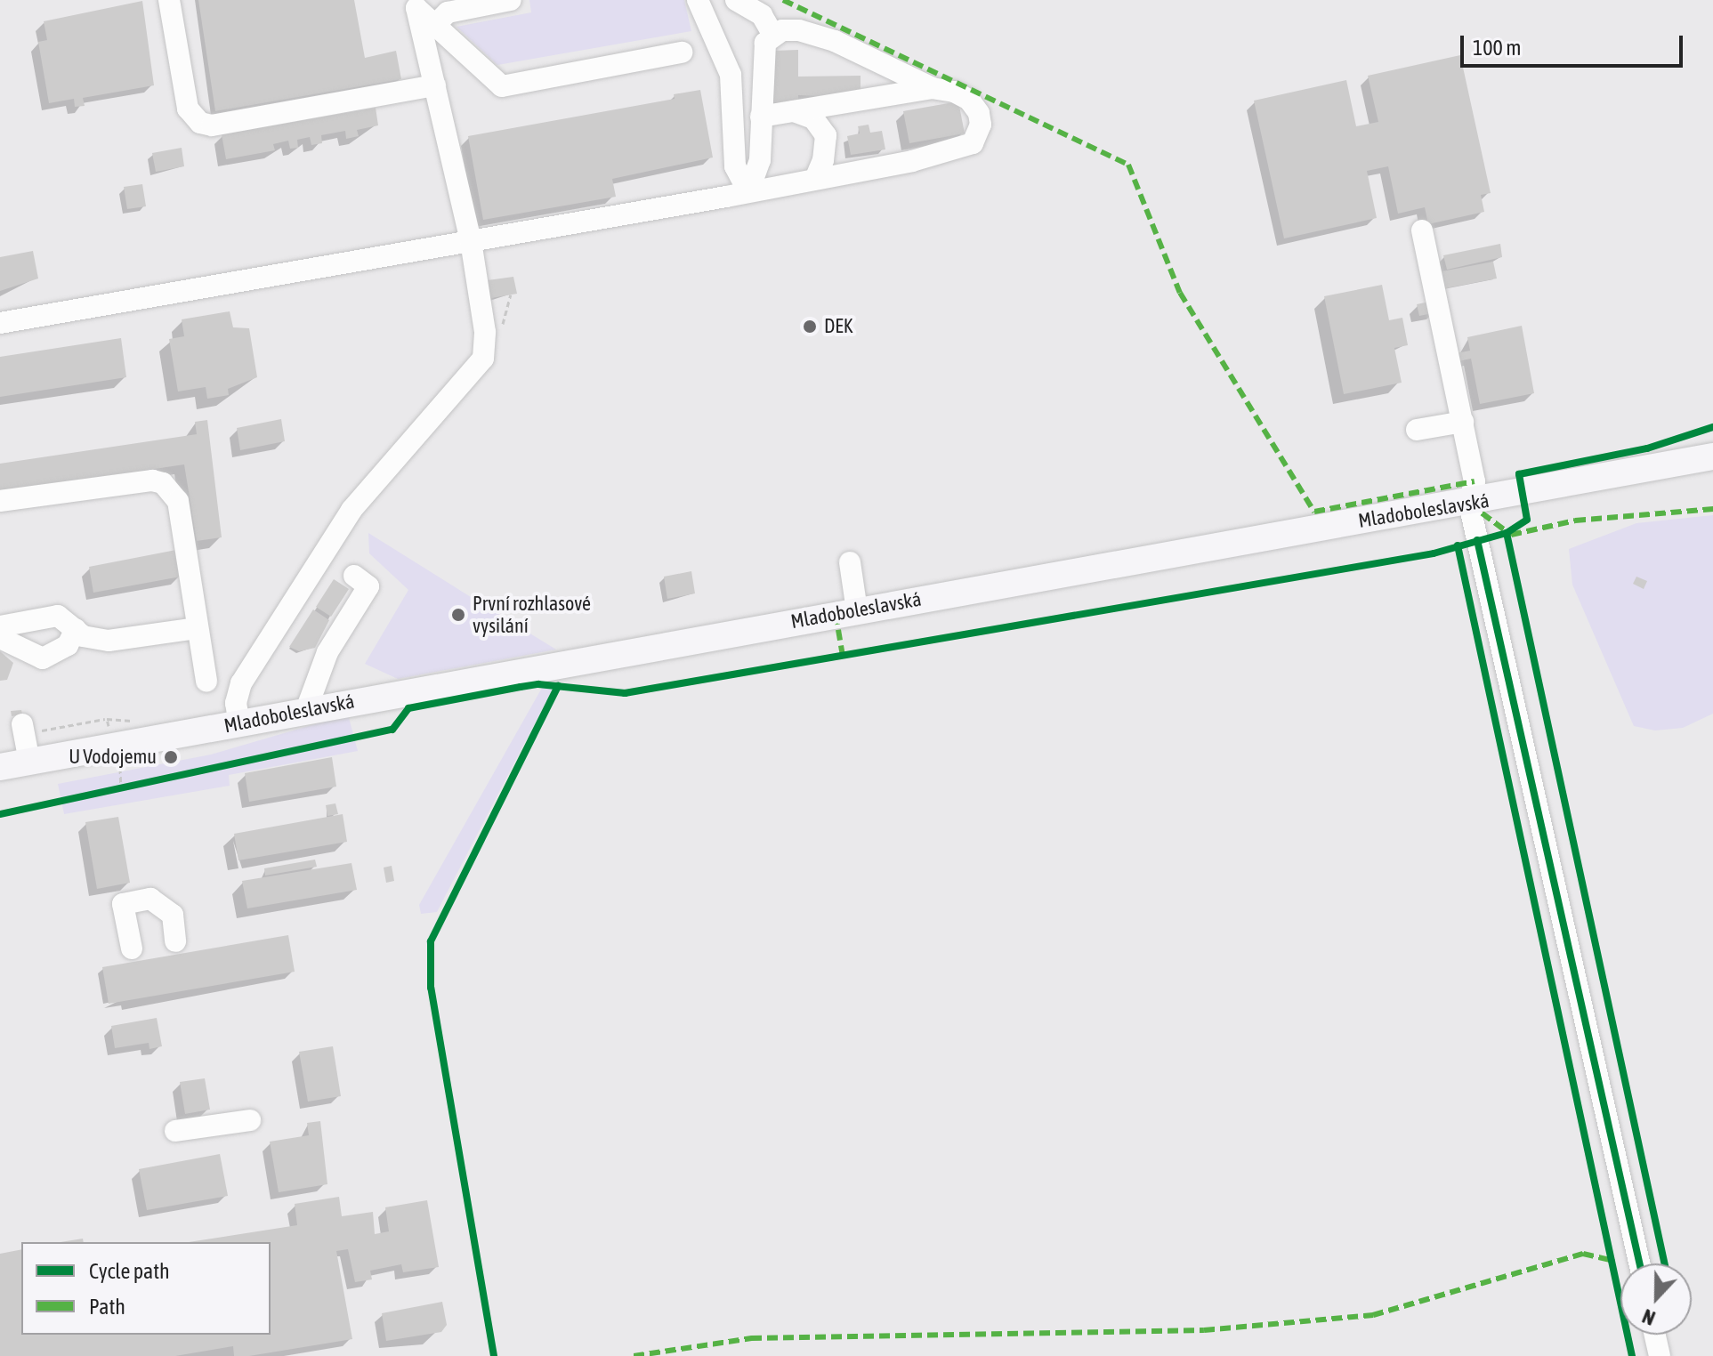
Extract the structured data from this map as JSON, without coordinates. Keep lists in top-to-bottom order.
{
  "streets": {
    "main road": ["Mladoboleslavská"]
  },
  "places": ["DEK", "První rozhlasové vysilání", "U Vodojemu"],
  "legend": ["Cycle path", "Path"],
  "scale_bar": "100 m",
  "north": "bottom"
}
